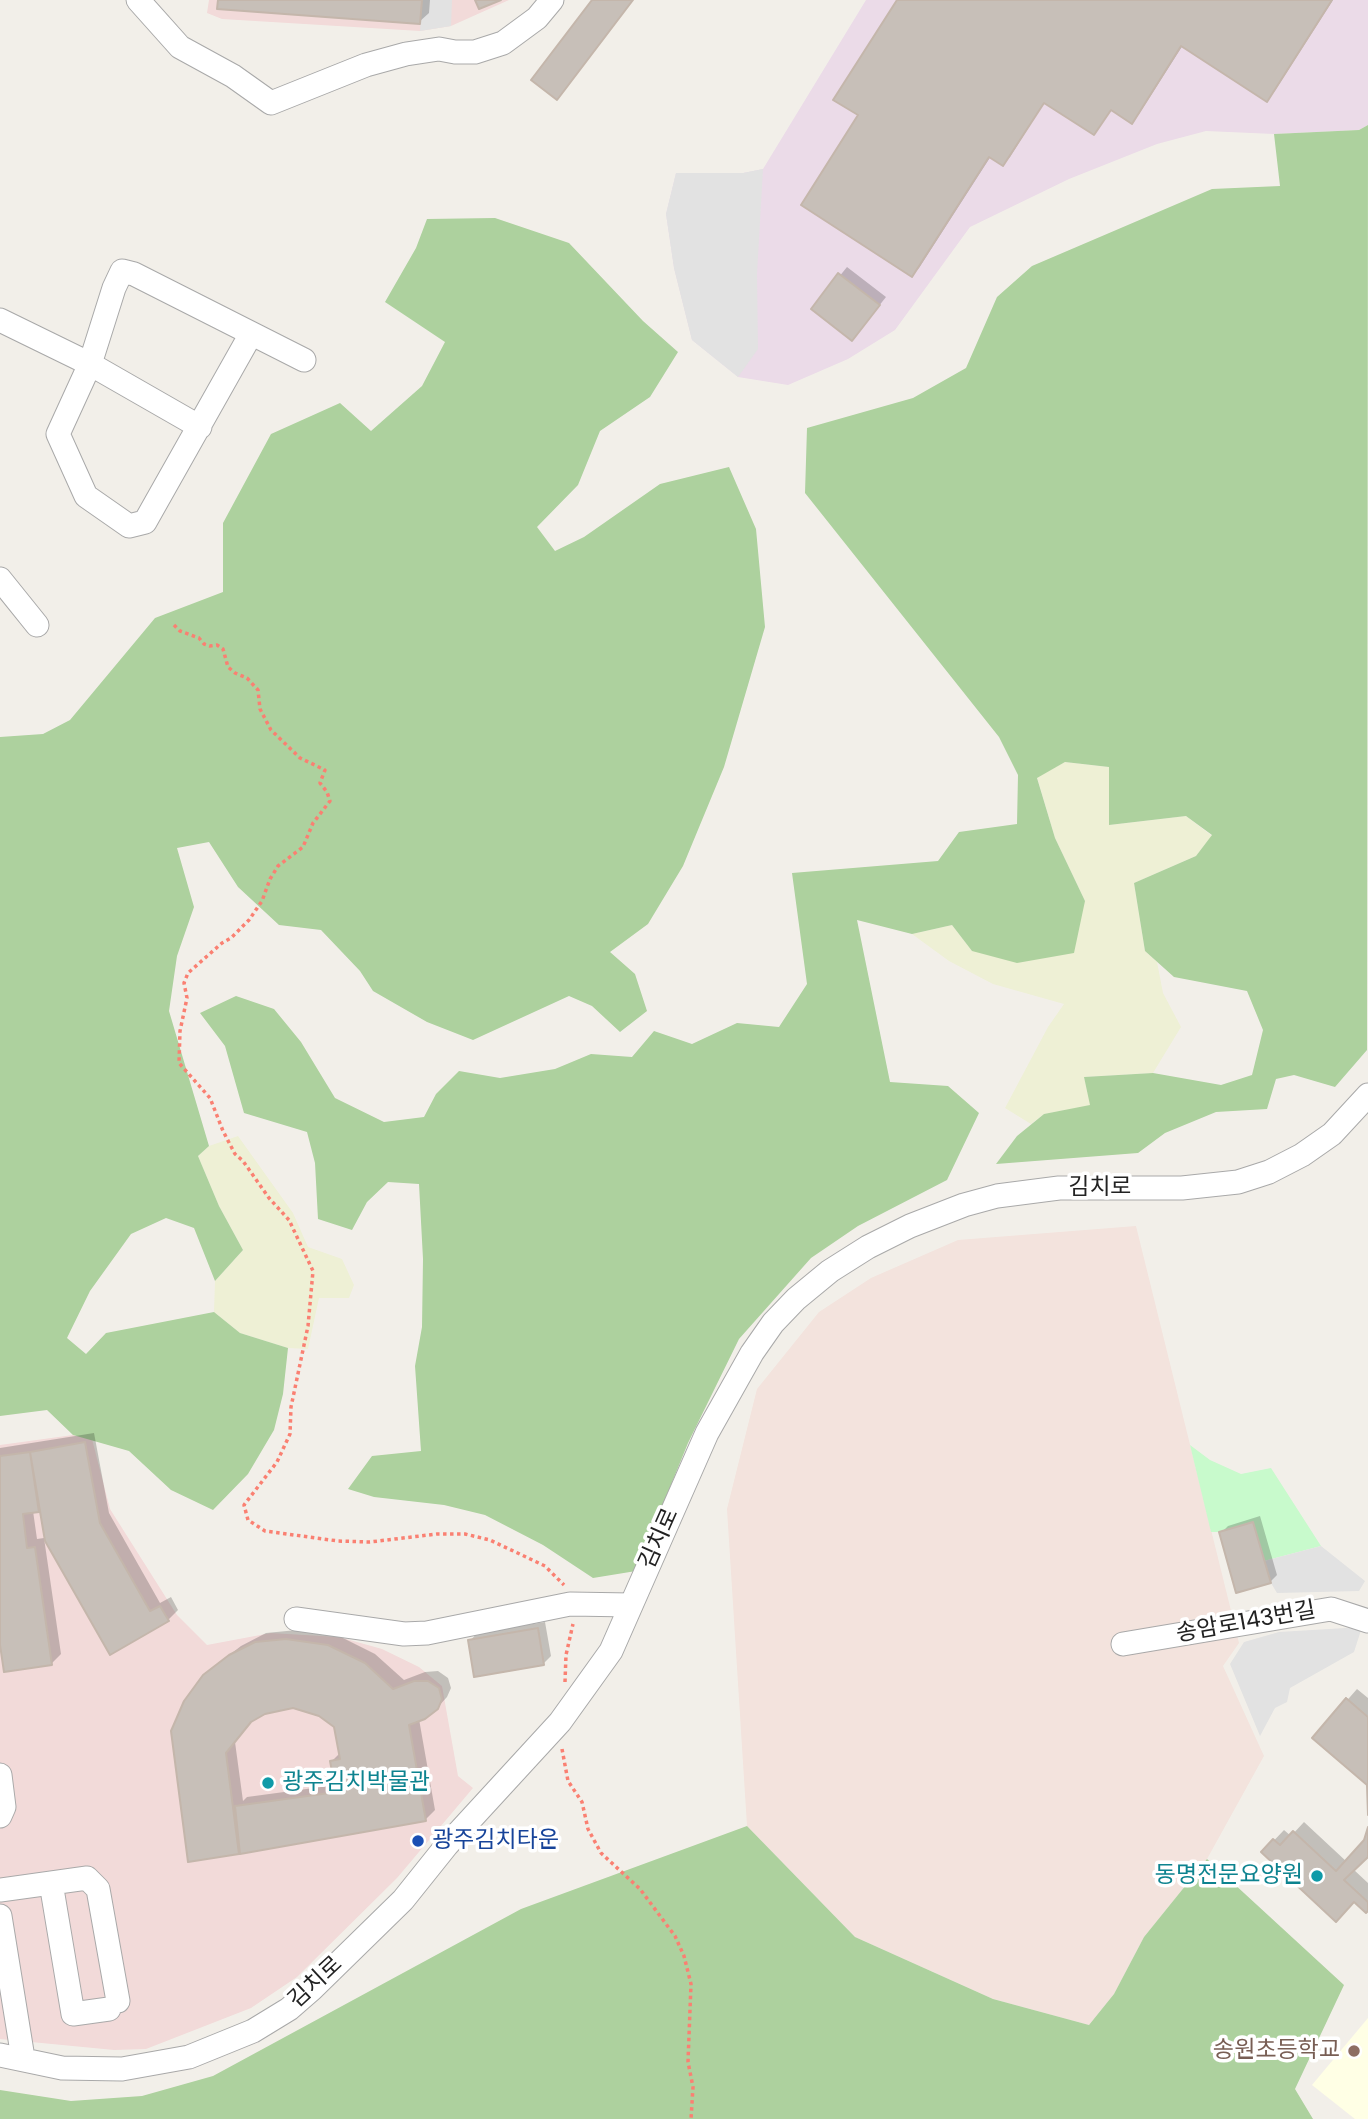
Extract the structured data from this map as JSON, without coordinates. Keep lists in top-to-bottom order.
{
  "streets": {
    "street": ["김치로", "송암로143번길"]
  },
  "places": [
    "광주김치박물관",
    "광주김치타운",
    "동명전문요양원",
    "송원초등학교"
  ]
}
